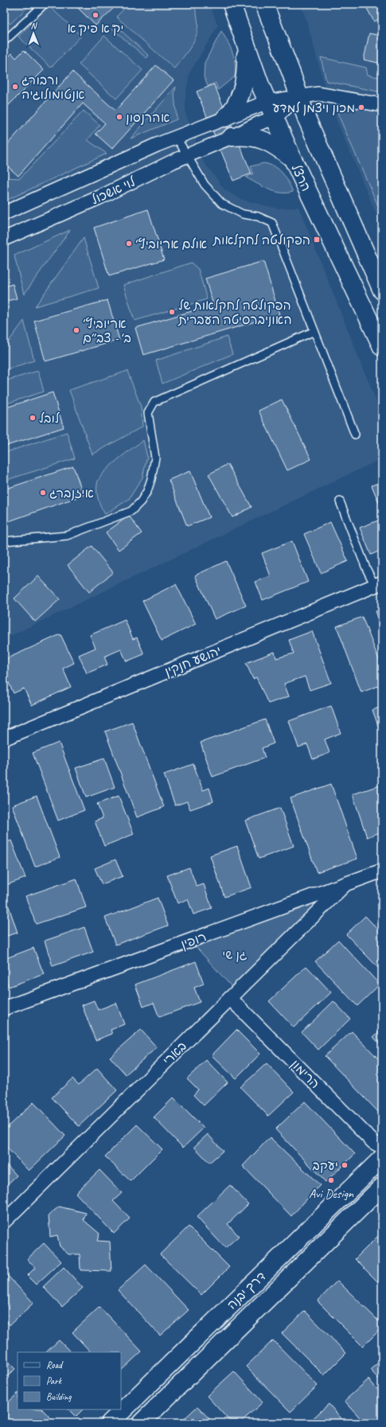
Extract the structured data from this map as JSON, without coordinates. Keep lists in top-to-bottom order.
{
  "streets": {
    "main road": ["הרצל", "דרך יבנה"],
    "street": [
      "לוי אשכול",
      "יהושע חנקין",
      "רופין",
      "בארי",
      "הרימון"
    ]
  },
  "crossings": [
    ["רופין", "בארי"],
    ["בארי", "הרימון"]
  ],
  "parks": ["גן שי"],
  "places": {
    "other": [
      "יק\"א פיק\"א",
      "ורבורג אנטומולוגיה",
      "מכון ויצמן למדע",
      "אהרנסון",
      "אולם אריוביץ׳",
      "הפקולטה לחקלאות של האוניברסיטה העברית",
      "אריוביץ׳ ב׳ - צב״ם",
      "לובל",
      "איזנברג",
      "יעקב",
      "Avi Design"
    ],
    "transit": ["הפקולטה לחקלאות"]
  },
  "legend": ["Road", "Park", "Building"],
  "north": "top"
}
